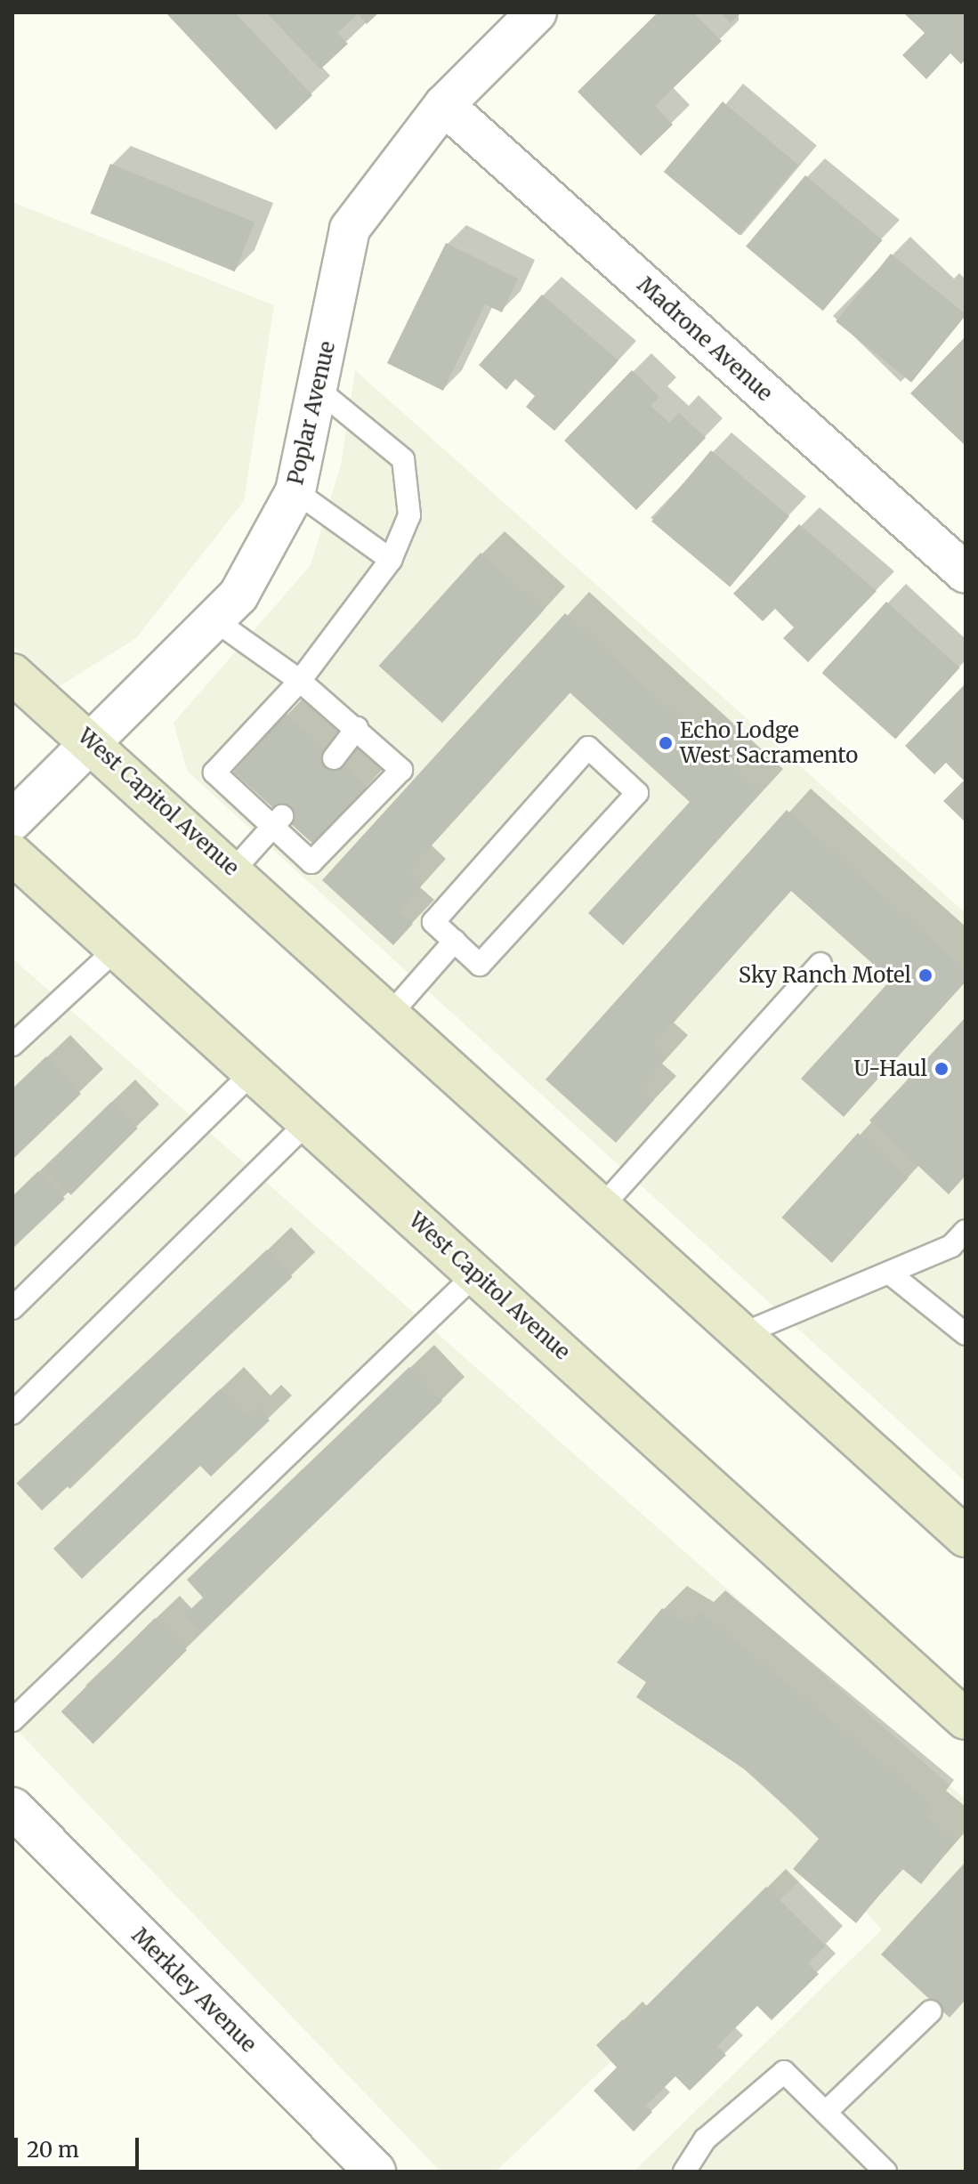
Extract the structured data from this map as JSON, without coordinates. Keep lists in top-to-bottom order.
{
  "streets": {
    "main road": ["West Capitol Avenue"],
    "street": ["Madrone Avenue", "Poplar Avenue", "Merkley Avenue"]
  },
  "crossings": [
    ["Madrone Avenue", "Poplar Avenue"],
    ["Poplar Avenue", "West Capitol Avenue"]
  ],
  "places": ["Echo Lodge West Sacramento", "Sky Ranch Motel", "U-Haul"],
  "scale_bar": "20 m"
}
